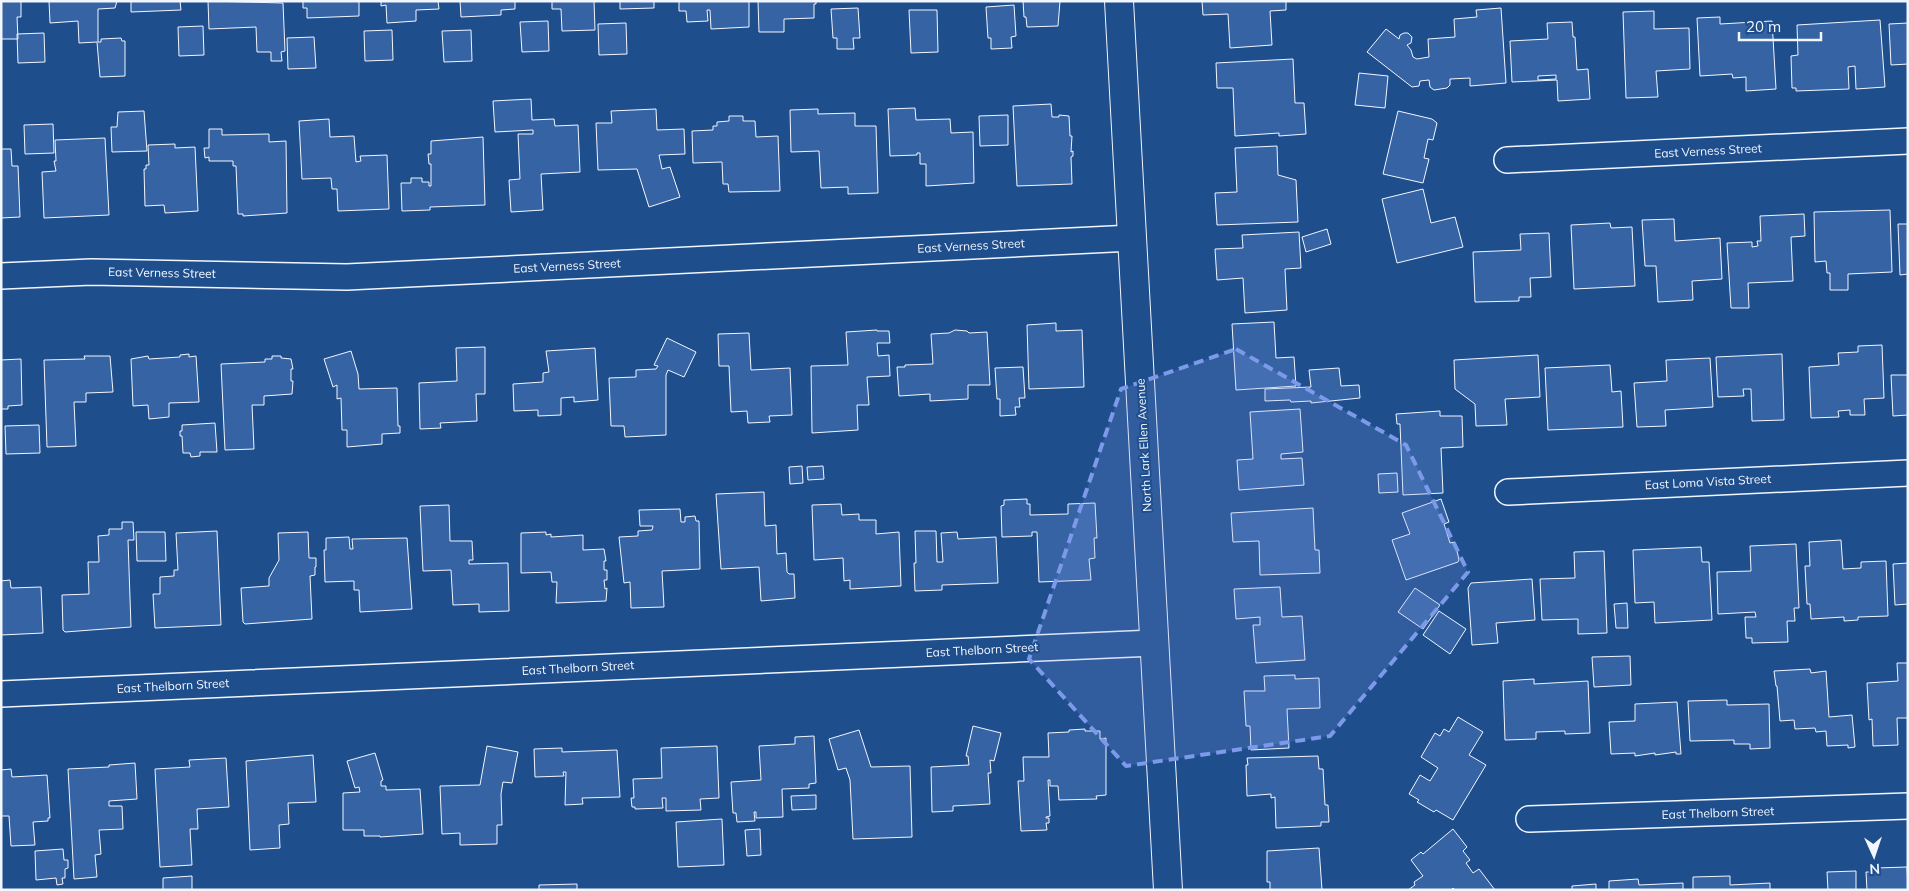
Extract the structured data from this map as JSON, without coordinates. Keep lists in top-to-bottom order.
{
  "streets": {
    "street": [
      "East Verness Street",
      "North Lark Ellen Avenue",
      "East Loma Vista Street",
      "East Thelborn Street"
    ]
  },
  "crossings": [
    ["East Verness Street", "North Lark Ellen Avenue"],
    ["North Lark Ellen Avenue", "East Thelborn Street"]
  ],
  "scale_bar": "20 m",
  "north": "bottom"
}
